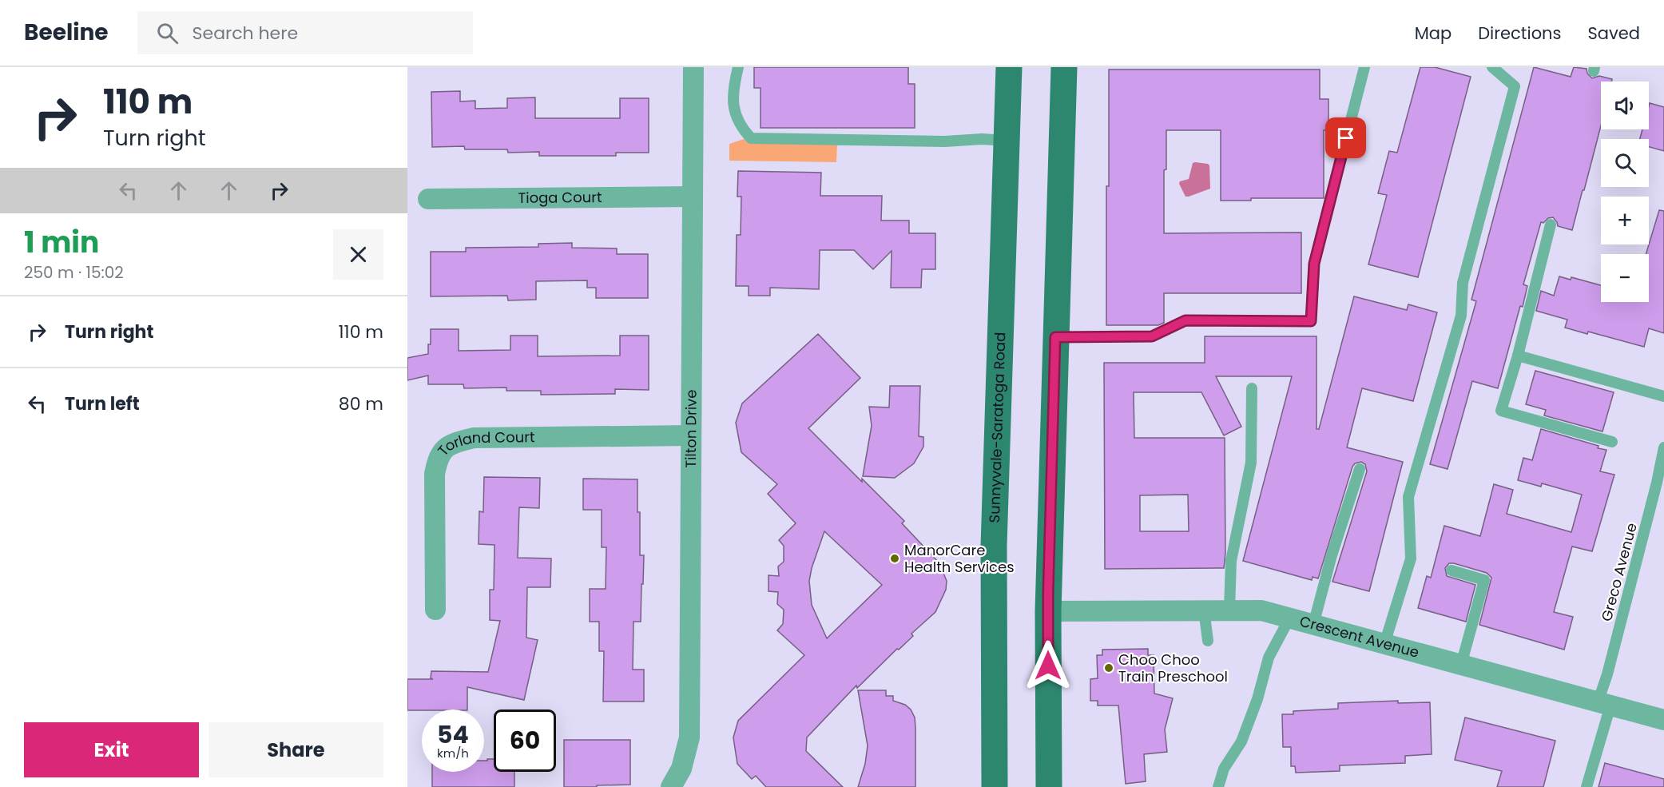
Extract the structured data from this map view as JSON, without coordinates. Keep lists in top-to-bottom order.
{
  "streets": {
    "main road": ["Sunnyvale-Saratoga Road"],
    "street": [
      "Tioga Court",
      "Tilton Drive",
      "Torland Court",
      "Crescent Avenue"
    ],
    "lane": ["Greco Avenue"]
  },
  "crossings": [
    ["Tioga Court", "Tilton Drive"],
    ["Tilton Drive", "Torland Court"],
    ["Greco Avenue", "Crescent Avenue"]
  ],
  "places": ["ManorCare Health Services", "Choo Choo Train Preschool"],
  "page": {
    "header": "Beeline",
    "search": "Search here",
    "nav": ["Map", "Directions", "Saved"],
    "turn": ["110 m", "Turn right"],
    "map_buttons": ["+", "−"],
    "heading": ["1 min", "250 m · 15:02"],
    "list": [
      {
        "name": "Turn right",
        "value": "110 m"
      },
      {
        "name": "Turn left",
        "value": "80 m"
      }
    ],
    "speed": "54 km/h",
    "limit": "60",
    "buttons": ["Exit", "Share"]
  }
}
